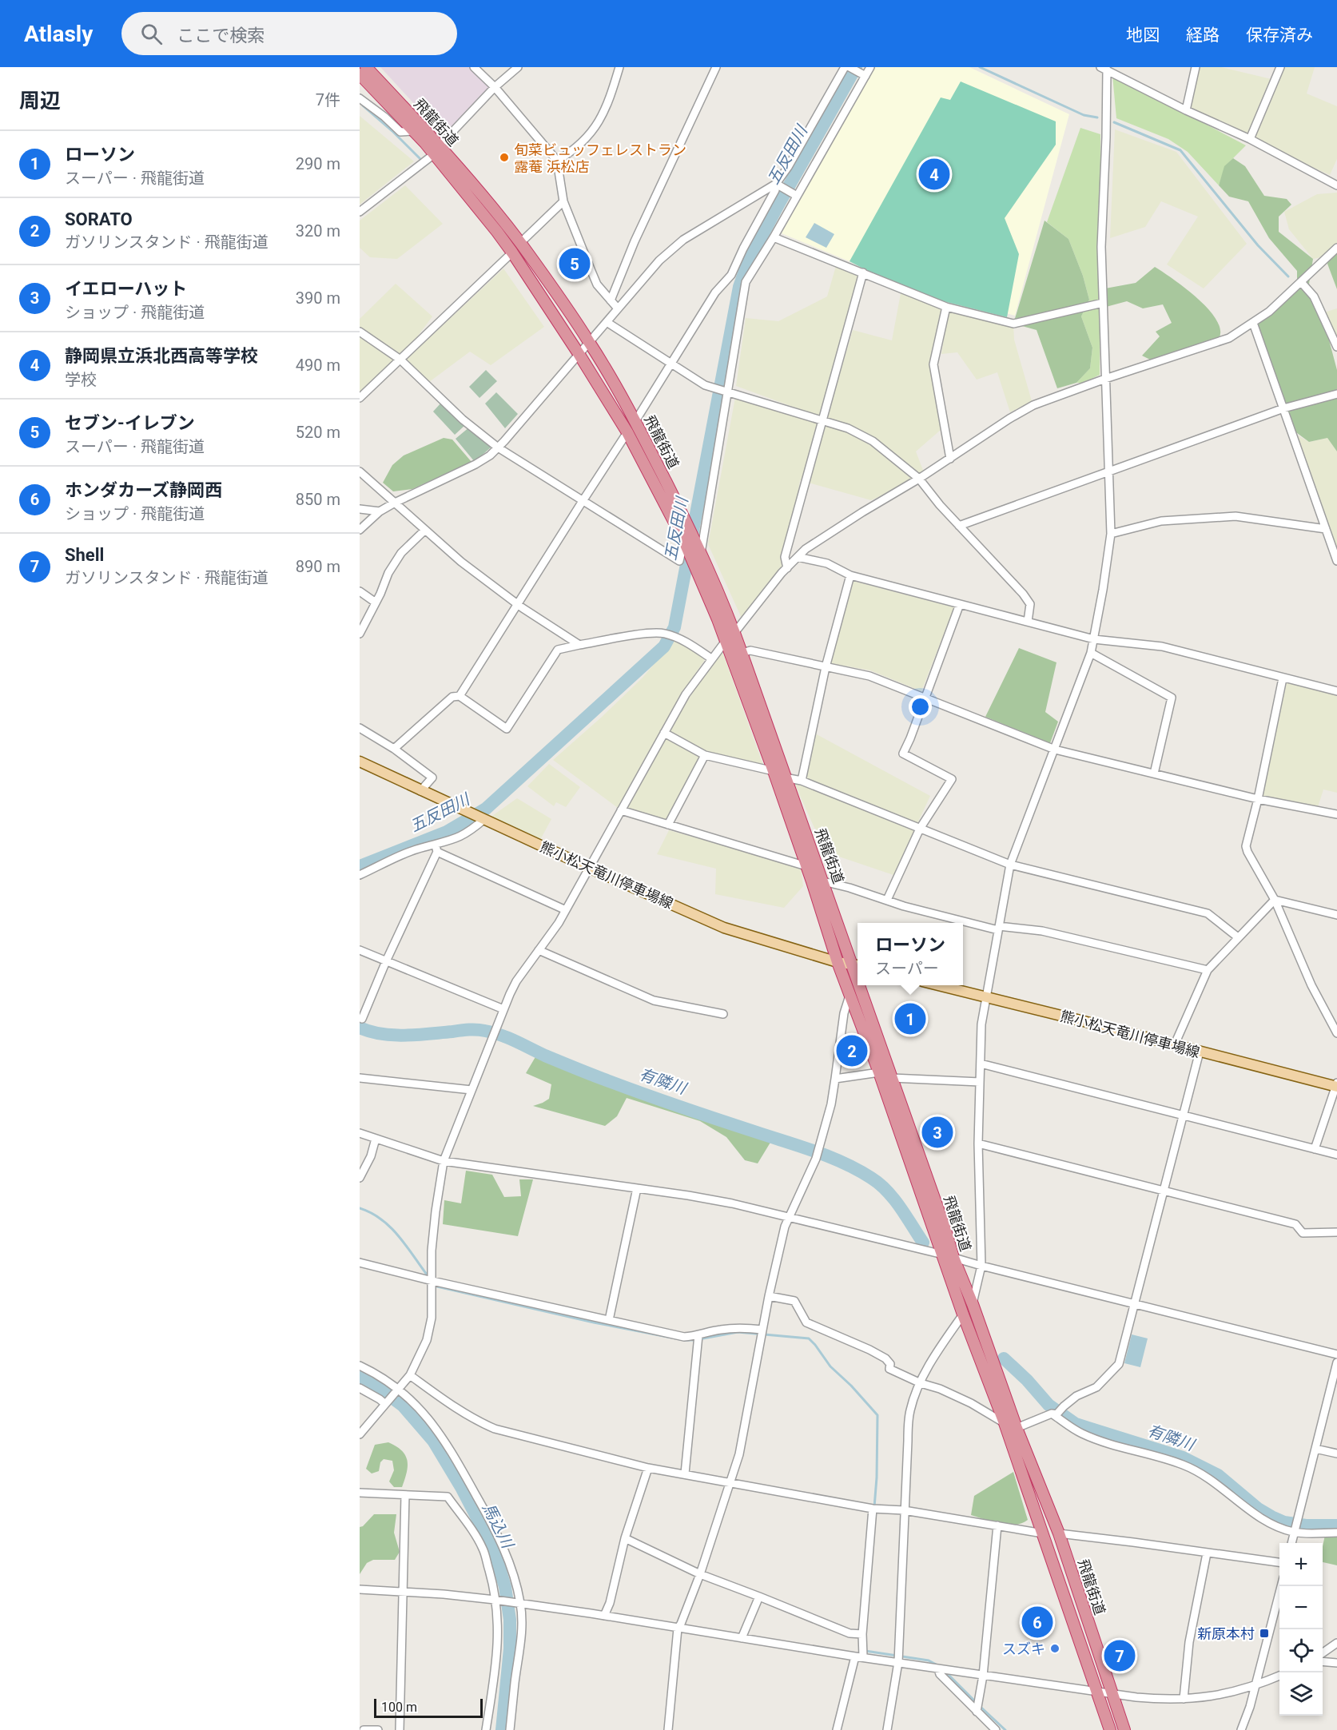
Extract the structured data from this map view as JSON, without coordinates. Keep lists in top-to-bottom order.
{
  "streets": {
    "highway": ["飛龍街道"],
    "main road": ["熊小松天竜川停車場線"]
  },
  "crossings": [
    ["飛龍街道", "熊小松天竜川停車場線"]
  ],
  "water": ["五反田川", "有隣川", "馬込川"],
  "places": {
    "other": ["旬菜ビュッフェレストラン 露菴 浜松店", "スズキ"],
    "transit": ["新原本村"]
  },
  "scale_bar": "100 m",
  "page": {
    "header": "Atlasly",
    "search": "ここで検索",
    "nav": ["地図", "経路", "保存済み"],
    "heading": ["周辺", "7件"],
    "list": [
      {
        "mark": "1",
        "name": "ローソン",
        "note": "スーパー · 飛龍街道",
        "value": "290 m"
      },
      {
        "mark": "2",
        "name": "SORATO",
        "note": "ガソリンスタンド · 飛龍街道",
        "value": "320 m"
      },
      {
        "mark": "3",
        "name": "イエローハット",
        "note": "ショップ · 飛龍街道",
        "value": "390 m"
      },
      {
        "mark": "4",
        "name": "静岡県立浜北西高等学校",
        "note": "学校",
        "value": "490 m"
      },
      {
        "mark": "5",
        "name": "セブン-イレブン",
        "note": "スーパー · 飛龍街道",
        "value": "520 m"
      },
      {
        "mark": "6",
        "name": "ホンダカーズ静岡西",
        "note": "ショップ · 飛龍街道",
        "value": "850 m"
      },
      {
        "mark": "7",
        "name": "Shell",
        "note": "ガソリンスタンド · 飛龍街道",
        "value": "890 m"
      }
    ],
    "pins": [
      "4",
      "5",
      "1",
      "2",
      "3",
      "6",
      "7"
    ],
    "popup": ["ローソン", "スーパー"],
    "map_buttons": ["+", "−"],
    "scale": "100 m"
  }
}
